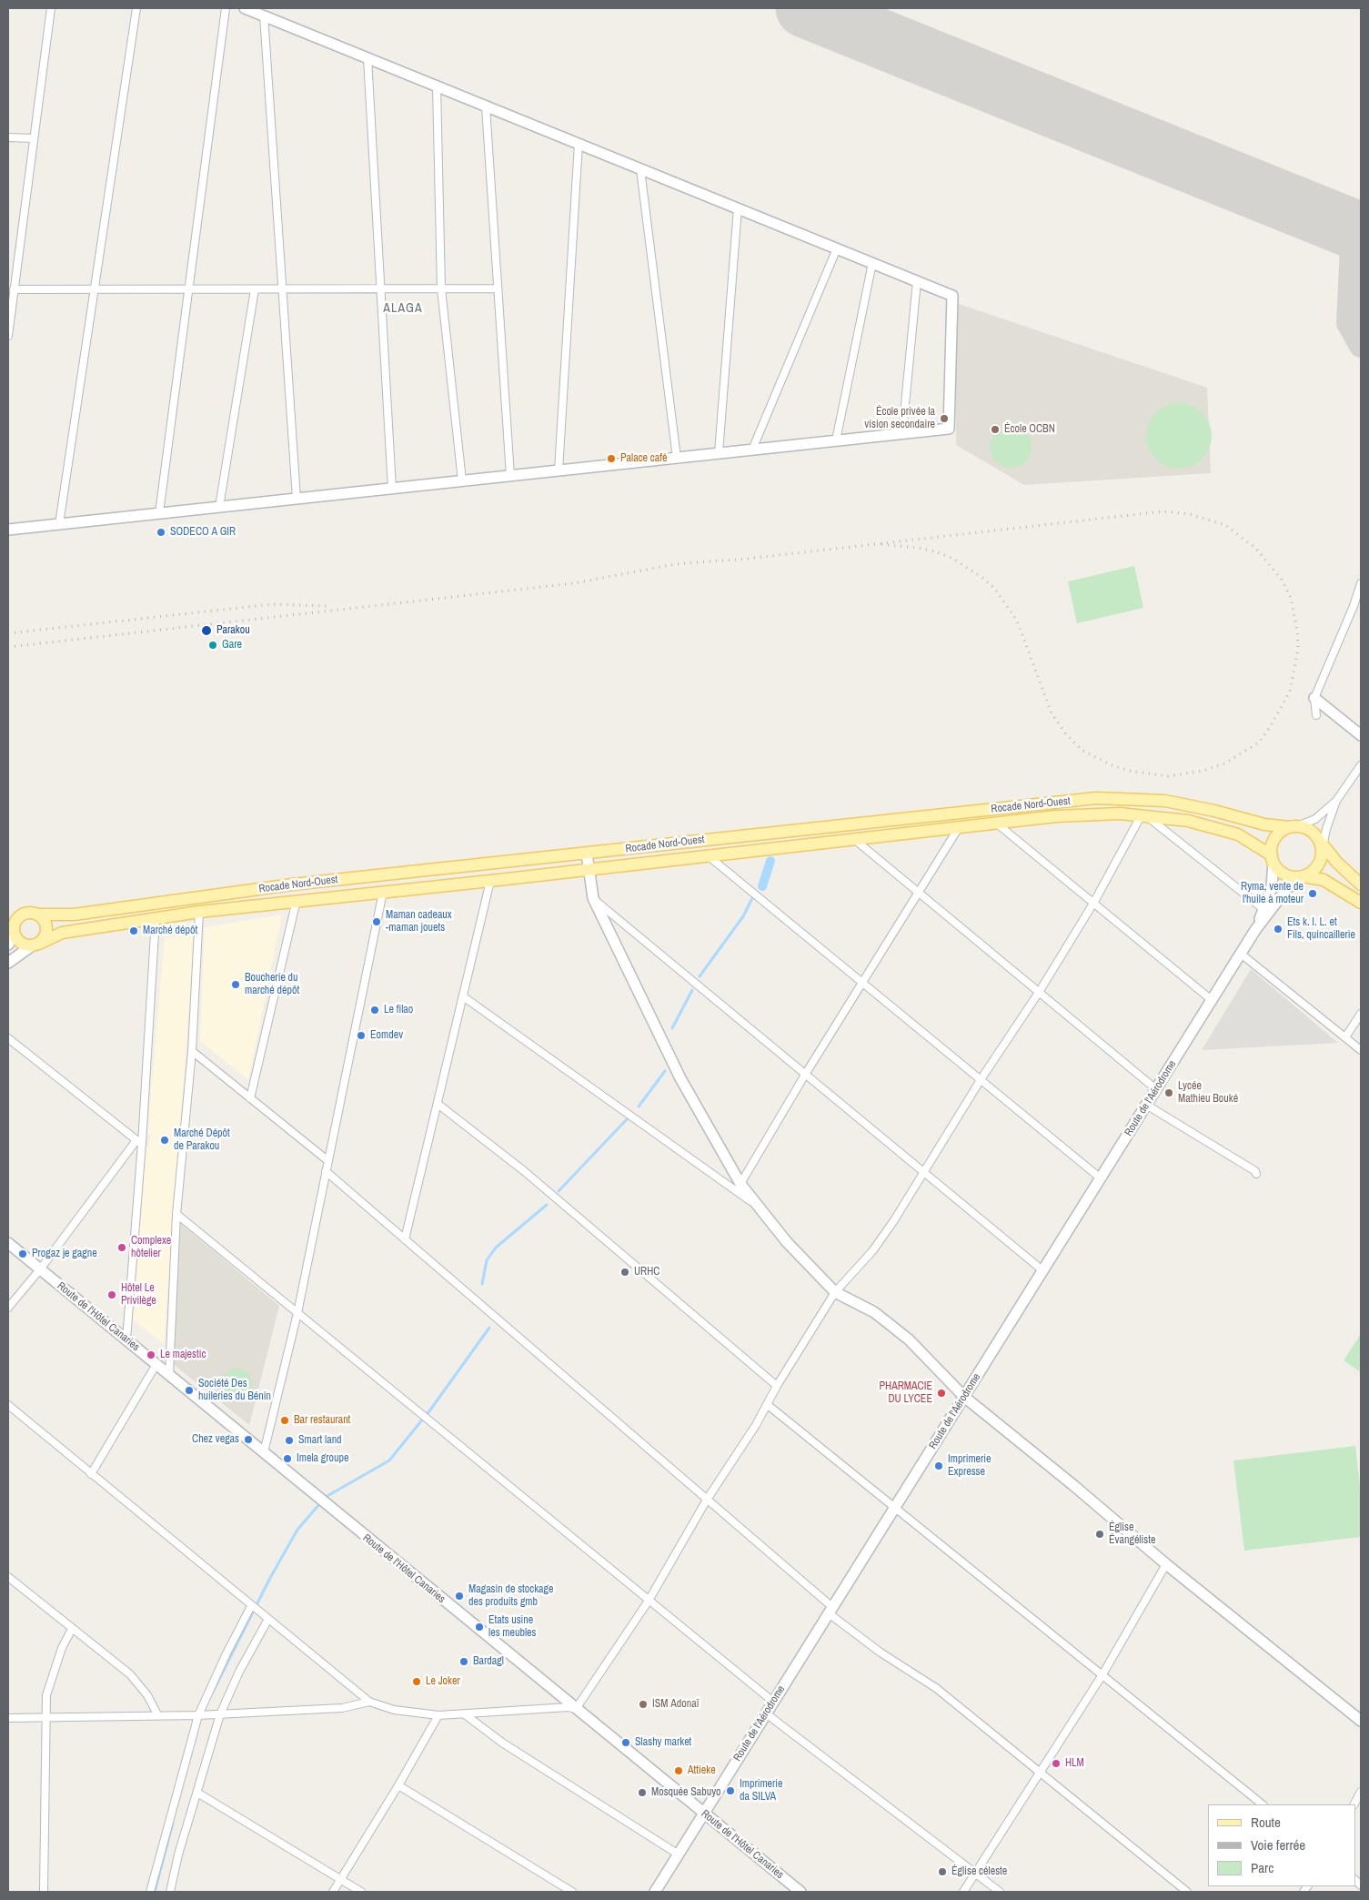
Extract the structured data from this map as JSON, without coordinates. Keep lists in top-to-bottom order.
{
  "streets": {
    "main road": ["Rocade Nord-Ouest"],
    "street": ["Route de l'Aérodrome", "Route de l'Hôtel Canaries"]
  },
  "crossings": [
    ["Rocade Nord-Ouest", "Route de l'Aérodrome"],
    ["Route de l'Aérodrome", "Route de l'Hôtel Canaries"]
  ],
  "districts": ["ALAGA"],
  "places": [
    "École privée la vision secondaire",
    "École OCBN",
    "Palace café",
    "SODECO A GIR",
    "Parakou",
    "Gare",
    "Ryma, vente de l'huile à moteur",
    "Maman cadeaux -maman jouets",
    "Ets k. I. L. et Fils, quincaillerie",
    "Marché dépôt",
    "Boucherie du marché dépôt",
    "Le filao",
    "Eomdev",
    "Lycée Mathieu Bouké",
    "Marché Dépôt de Parakou",
    "Complexe hôtelier",
    "Progaz je gagne",
    "URHC",
    "Hôtel Le Privilège",
    "Le majestic",
    "Société Des huileries du Bénin",
    "PHARMACIE DU LYCEE",
    "Bar restaurant",
    "Chez vegas",
    "Smart land",
    "Imela groupe",
    "Imprimerie Expresse",
    "Église Évangéliste",
    "Magasin de stockage des produits gmb",
    "Etats usine les meubles",
    "Bardagl",
    "Le Joker",
    "ISM Adonaï",
    "Slashy market",
    "HLM",
    "Attieke",
    "Imprimerie da SILVA",
    "Mosquée Sabuyo",
    "Église céleste"
  ],
  "legend": ["Route", "Voie ferrée", "Parc"]
}
